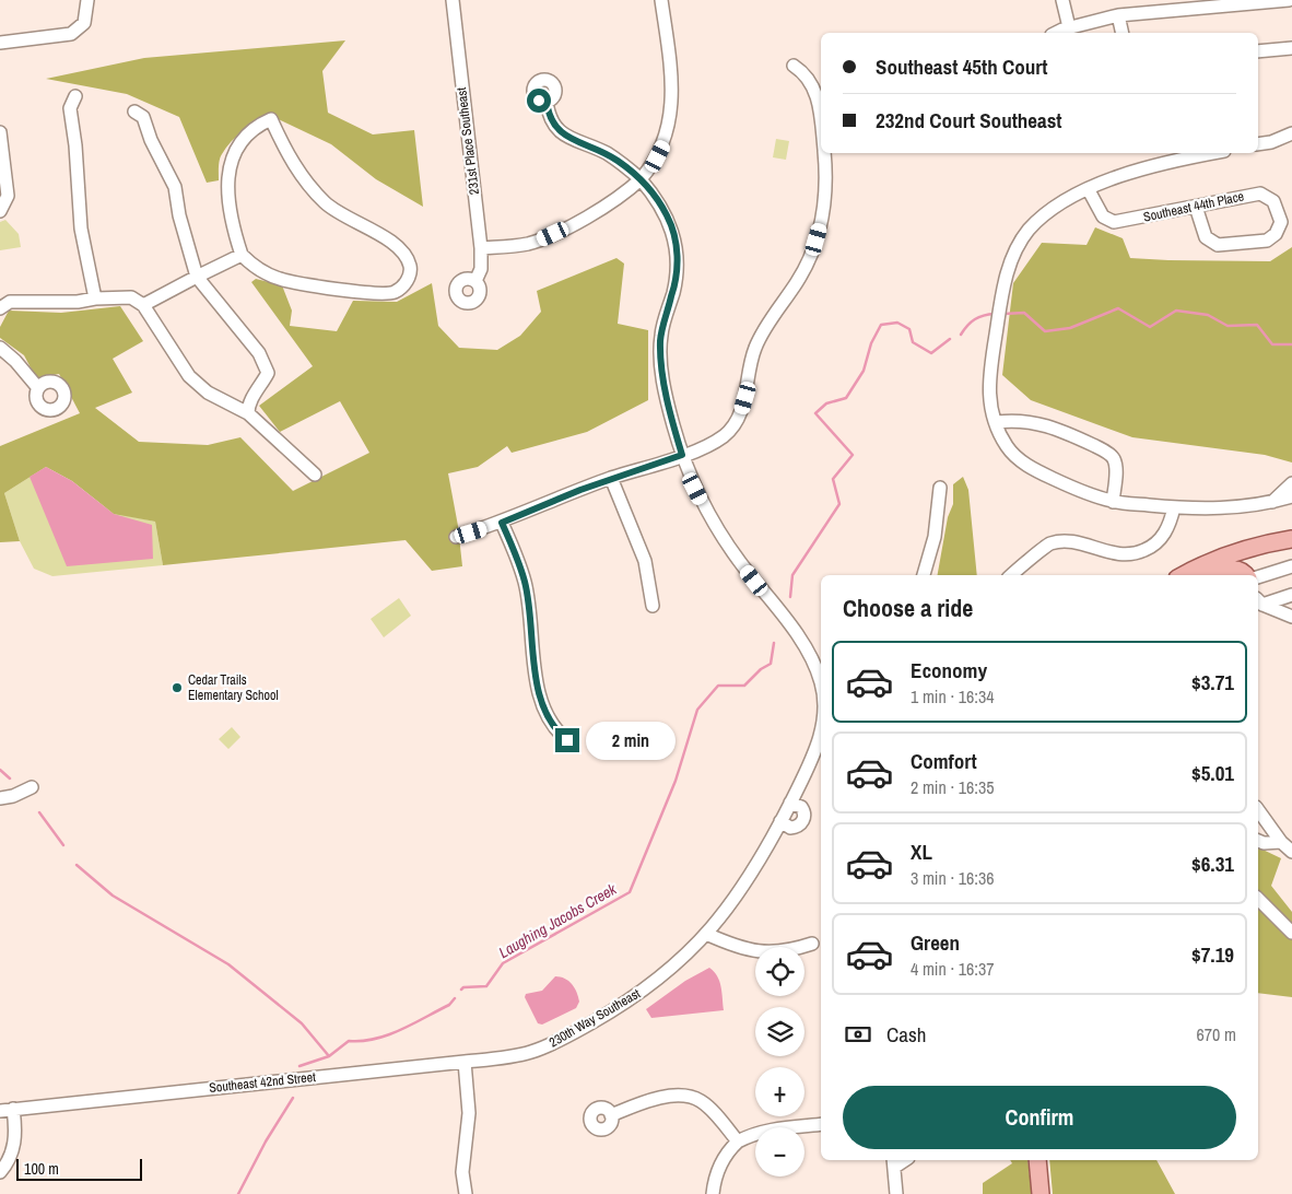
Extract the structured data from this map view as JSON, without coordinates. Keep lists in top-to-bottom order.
{
  "streets": {
    "street": [
      "231st Place Southeast",
      "Southeast 44th Place",
      "230th Way Southeast",
      "Southeast 42nd Street"
    ]
  },
  "crossings": [
    ["230th Way Southeast", "Southeast 42nd Street"]
  ],
  "water": ["Laughing Jacobs Creek"],
  "places": ["Cedar Trails Elementary School"],
  "scale_bar": "100 m",
  "page": {
    "banner": ["Southeast 45th Court", "232nd Court Southeast"],
    "heading": "Choose a ride",
    "list": [
      {
        "name": "Economy",
        "note": "1 min · 16:34",
        "value": "$3.71"
      },
      {
        "name": "Comfort",
        "note": "2 min · 16:35",
        "value": "$5.01"
      },
      {
        "name": "XL",
        "note": "3 min · 16:36",
        "value": "$6.31"
      },
      {
        "name": "Green",
        "note": "4 min · 16:37",
        "value": "$7.19"
      }
    ],
    "bubble": "2 min",
    "map_buttons": ["+", "−"],
    "pay": ["Cash", "670 m"],
    "buttons": "Confirm",
    "scale": "100 m"
  }
}
